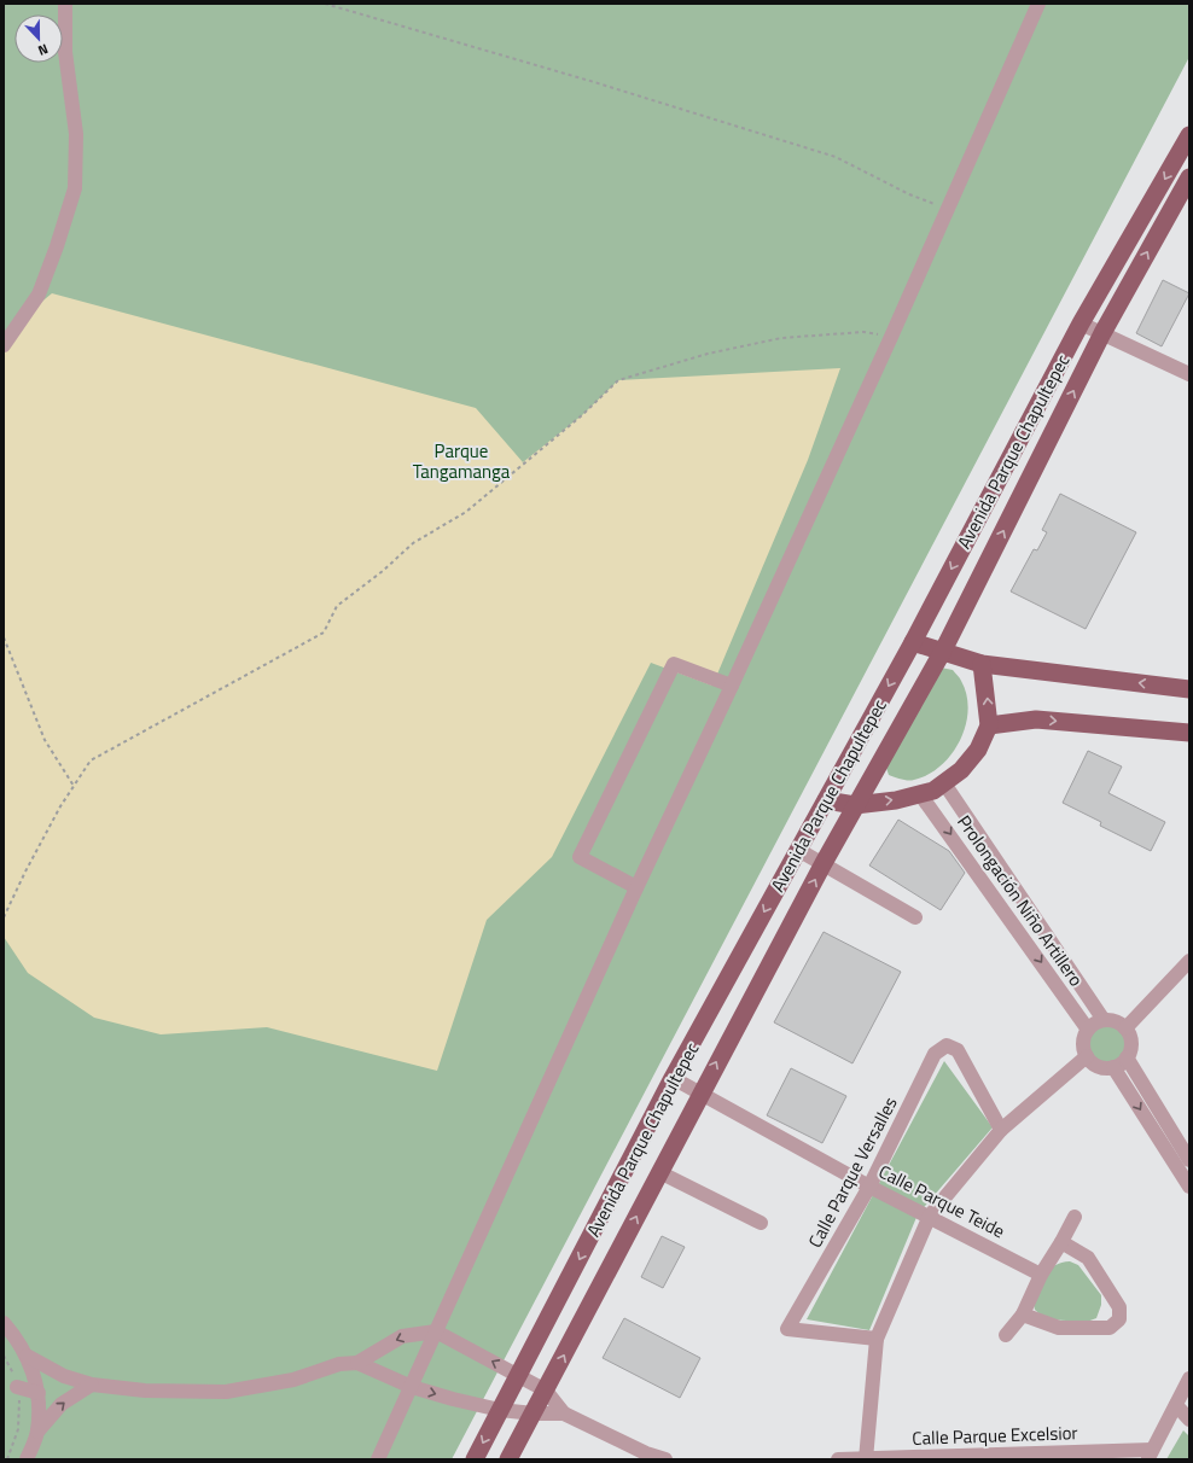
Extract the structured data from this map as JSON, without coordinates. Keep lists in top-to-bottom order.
{
  "streets": {
    "main road": ["Avenida Parque Chapultepec"],
    "street": [
      "Prolongación Niño Artillero",
      "Calle Parque Versalles",
      "Calle Parque Teide",
      "Calle Parque Excelsior"
    ]
  },
  "crossings": [
    ["Avenida Parque Chapultepec", "Calle Parque Teide"],
    ["Calle Parque Versalles", "Calle Parque Teide"]
  ],
  "parks": ["Parque Tangamanga"],
  "north": "bottom"
}
